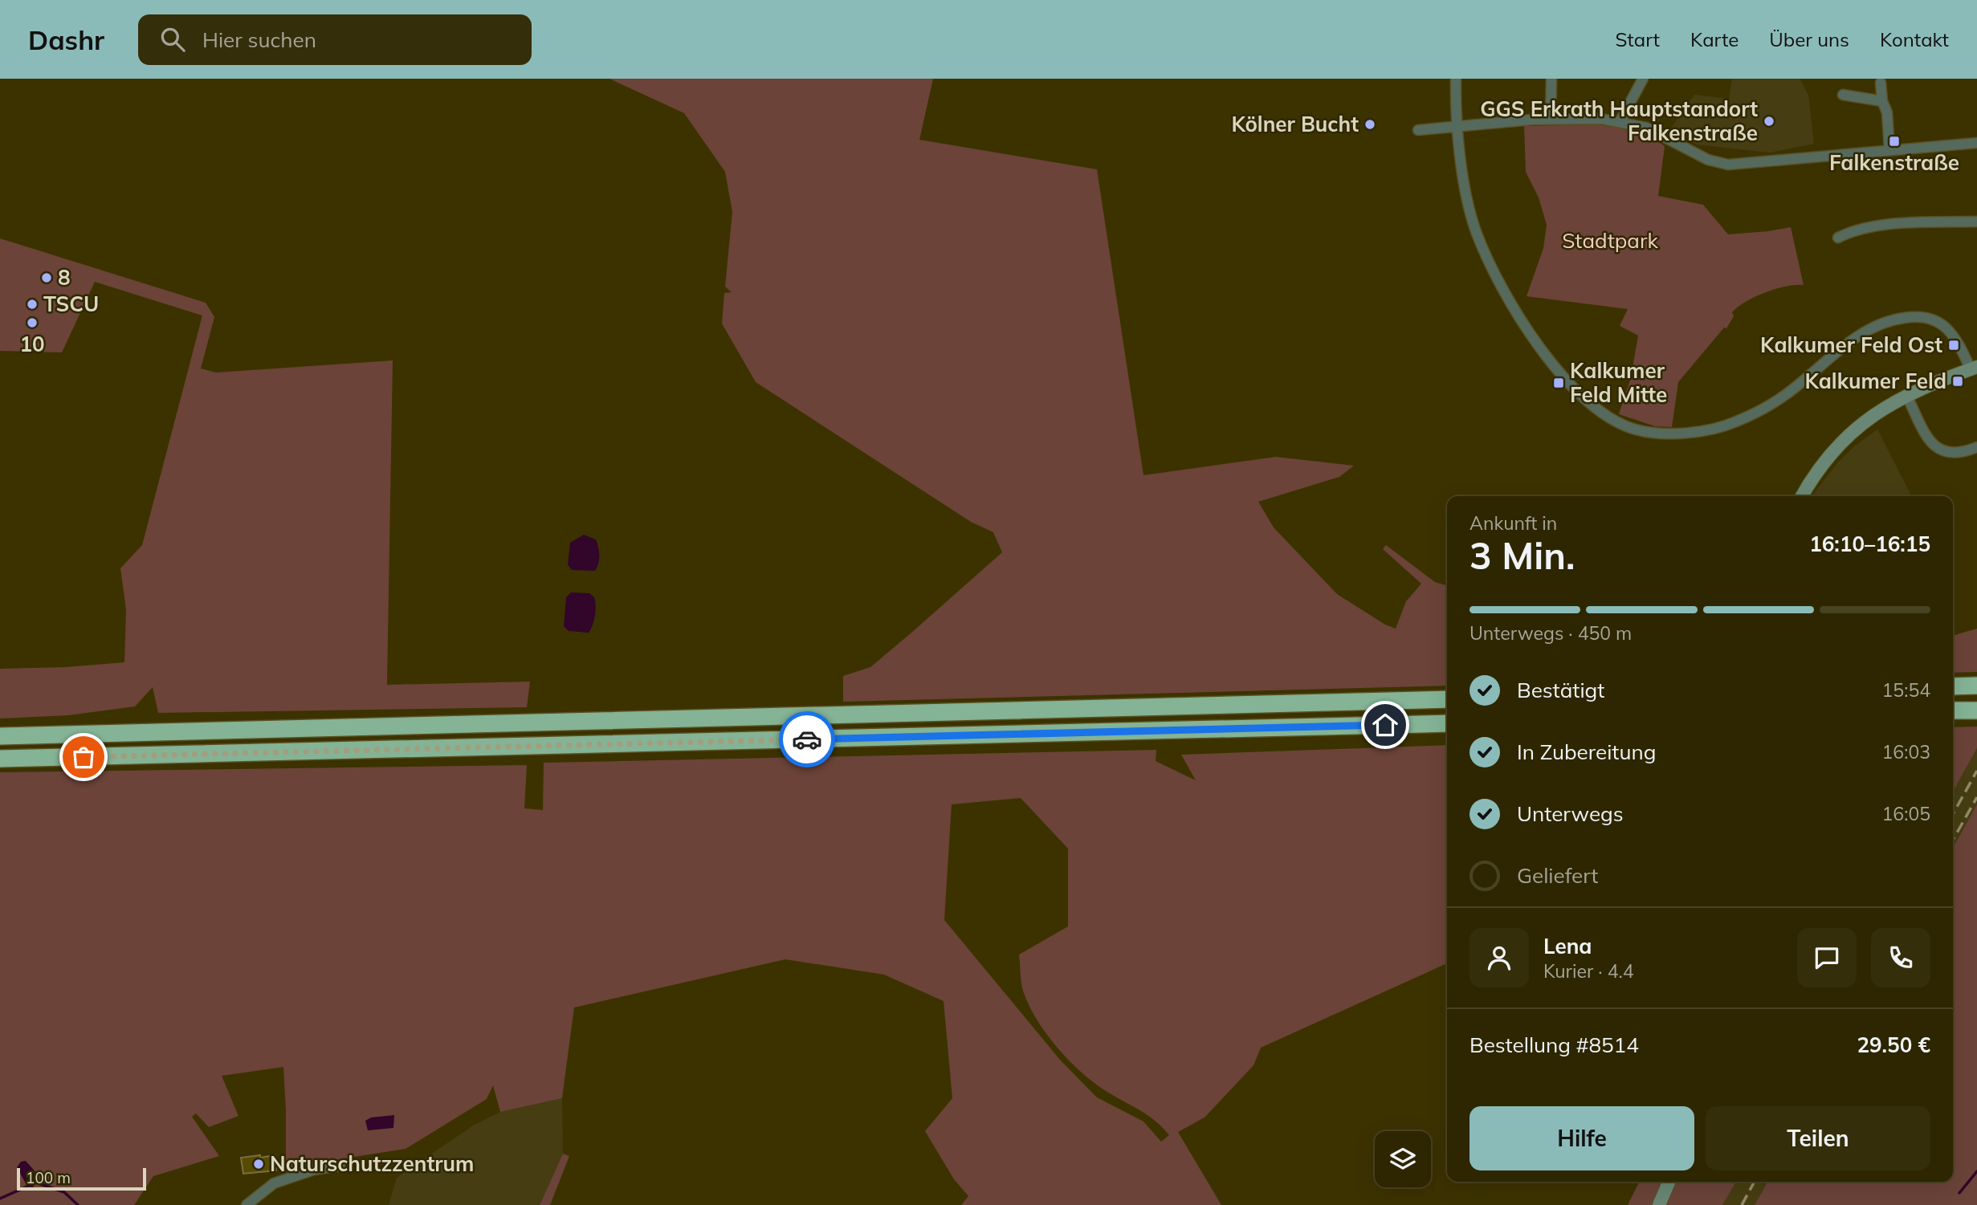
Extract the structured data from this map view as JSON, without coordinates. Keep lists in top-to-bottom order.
{
  "parks": ["Stadtpark"],
  "places": {
    "other": [
      "GGS Erkrath Hauptstandort Falkenstraße",
      "Kölner Bucht",
      "8",
      "TSCU",
      "10",
      "Naturschutzzentrum"
    ],
    "transit": [
      "Falkenstraße",
      "Kalkumer Feld Ost",
      "Kalkumer Feld",
      "Kalkumer Feld Mitte"
    ]
  },
  "scale_bar": "100 m",
  "page": {
    "header": "Dashr",
    "search": "Hier suchen",
    "nav": [
      "Start",
      "Karte",
      "Über uns",
      "Kontakt"
    ],
    "heading": ["3 Min.", "Ankunft in", "16:10–16:15"],
    "panel": [
      "Lena",
      "Kurier · 4.4",
      "Bestellung #8514",
      "29.50 €"
    ],
    "bar": "Unterwegs · 450 m",
    "list": [
      ["Bestätigt", "15:54"],
      ["In Zubereitung", "16:03"],
      ["Unterwegs", "16:05"],
      "Geliefert"
    ],
    "buttons": ["Hilfe", "Teilen"],
    "scale": "100 m"
  }
}
